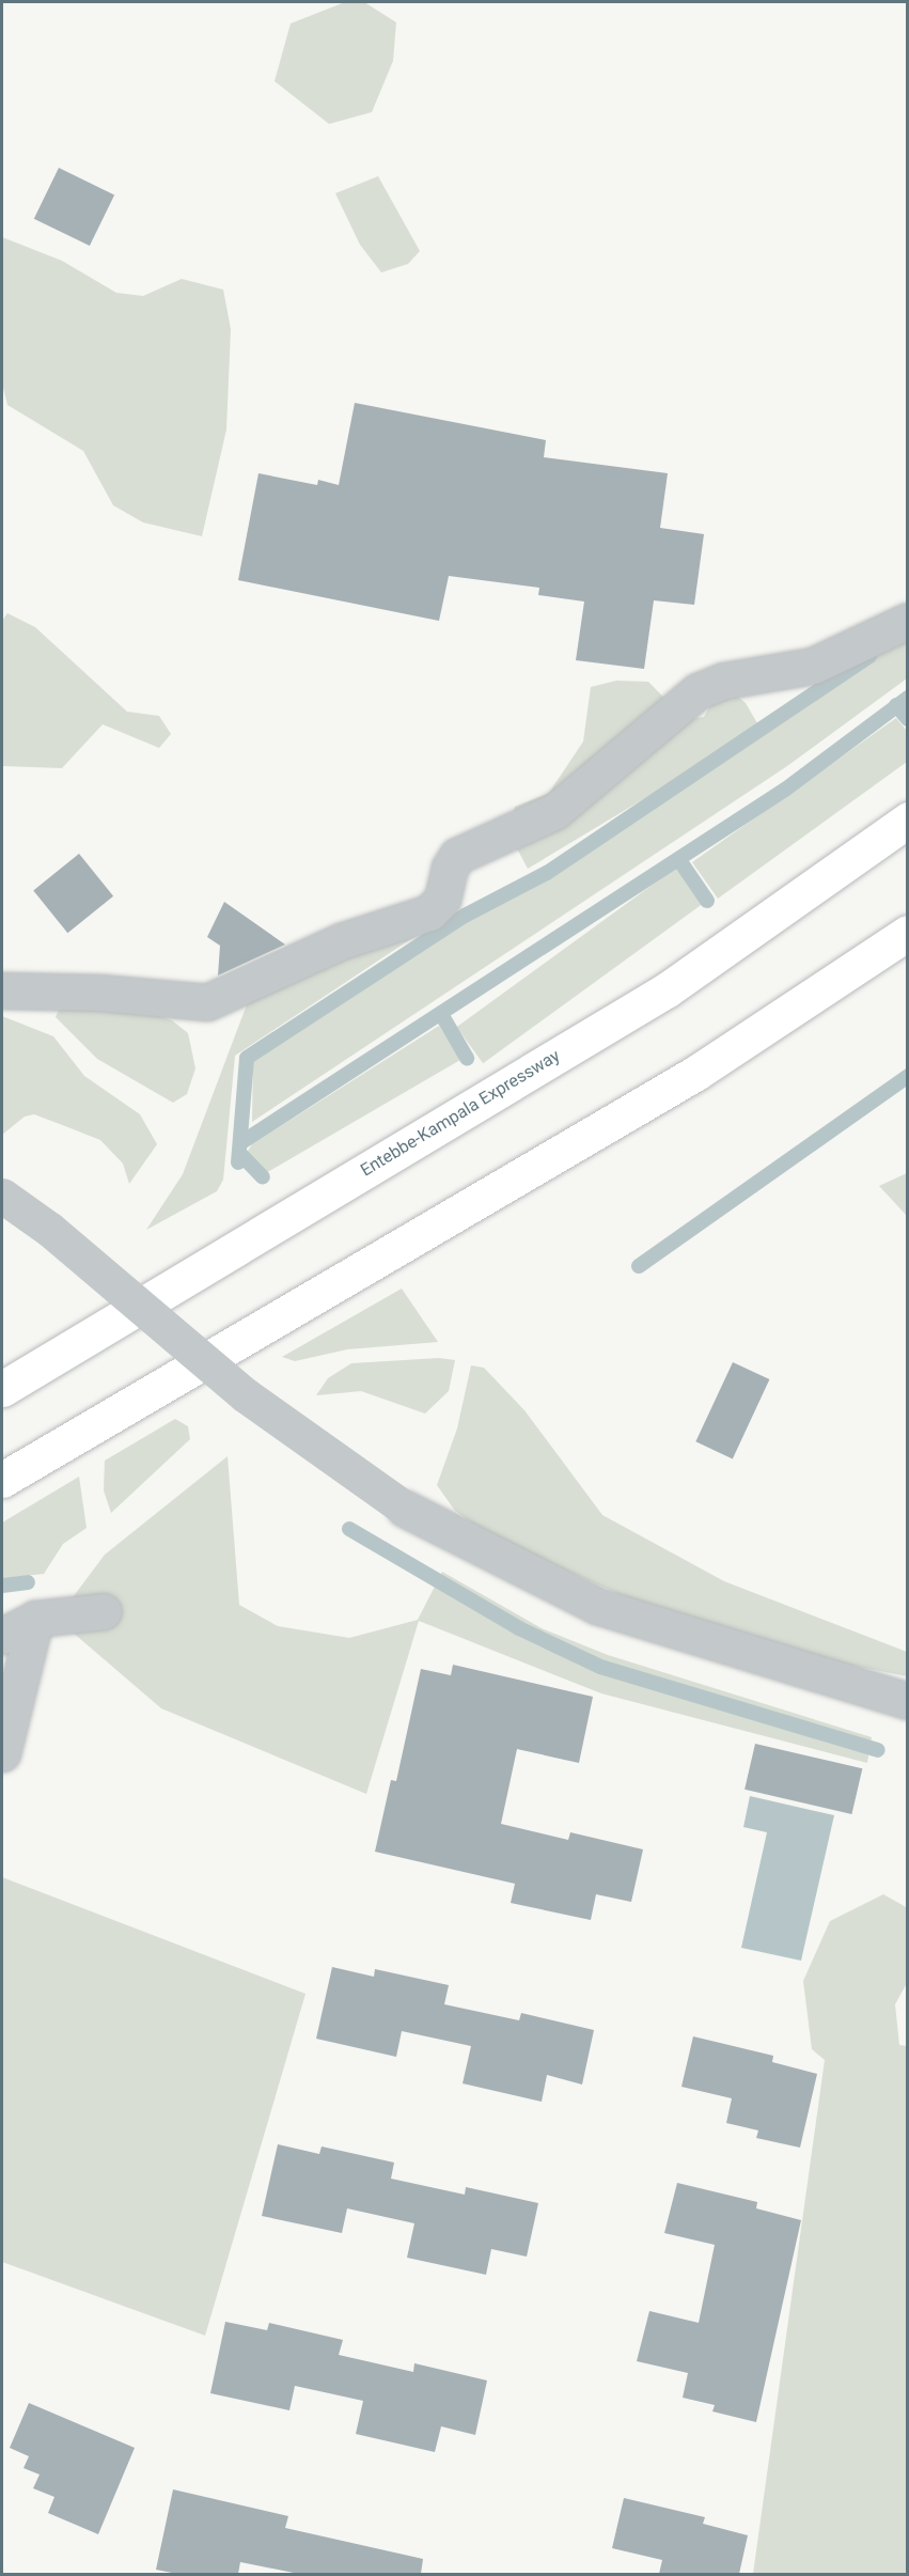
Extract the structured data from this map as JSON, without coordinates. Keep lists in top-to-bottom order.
{
  "streets": {
    "highway": ["Entebbe-Kampala Expressway"]
  }
}
